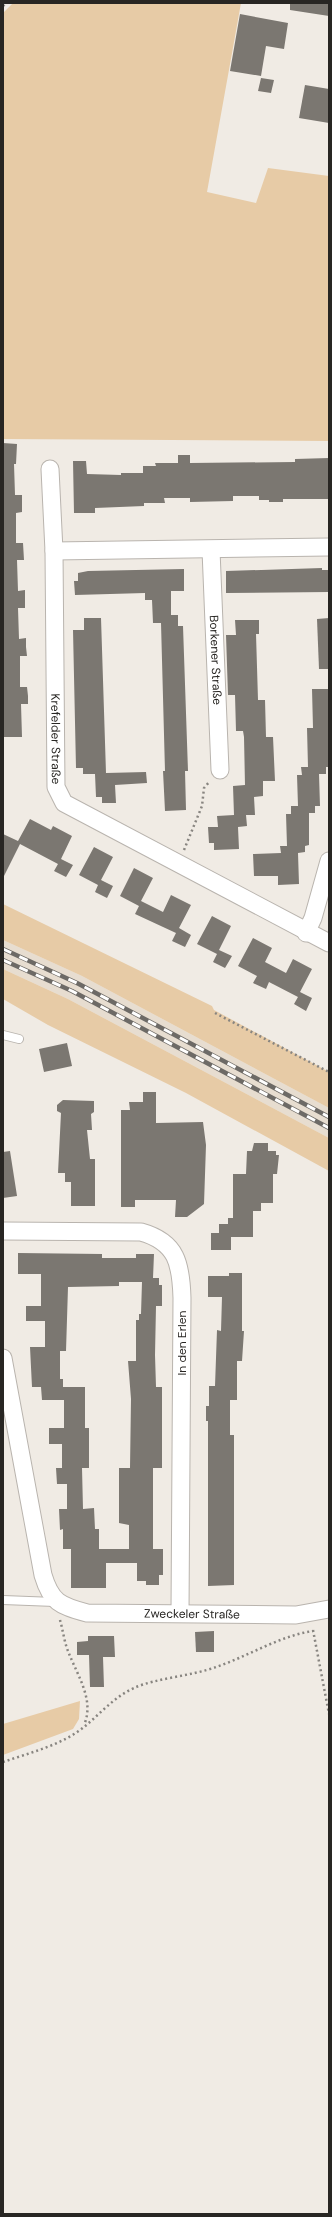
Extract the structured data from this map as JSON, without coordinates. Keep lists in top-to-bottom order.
{
  "streets": {
    "street": [
      "Borkener Straße",
      "Krefelder Straße",
      "In den Erlen",
      "Zweckeler Straße"
    ]
  },
  "crossings": [
    ["In den Erlen", "Zweckeler Straße"]
  ]
}
